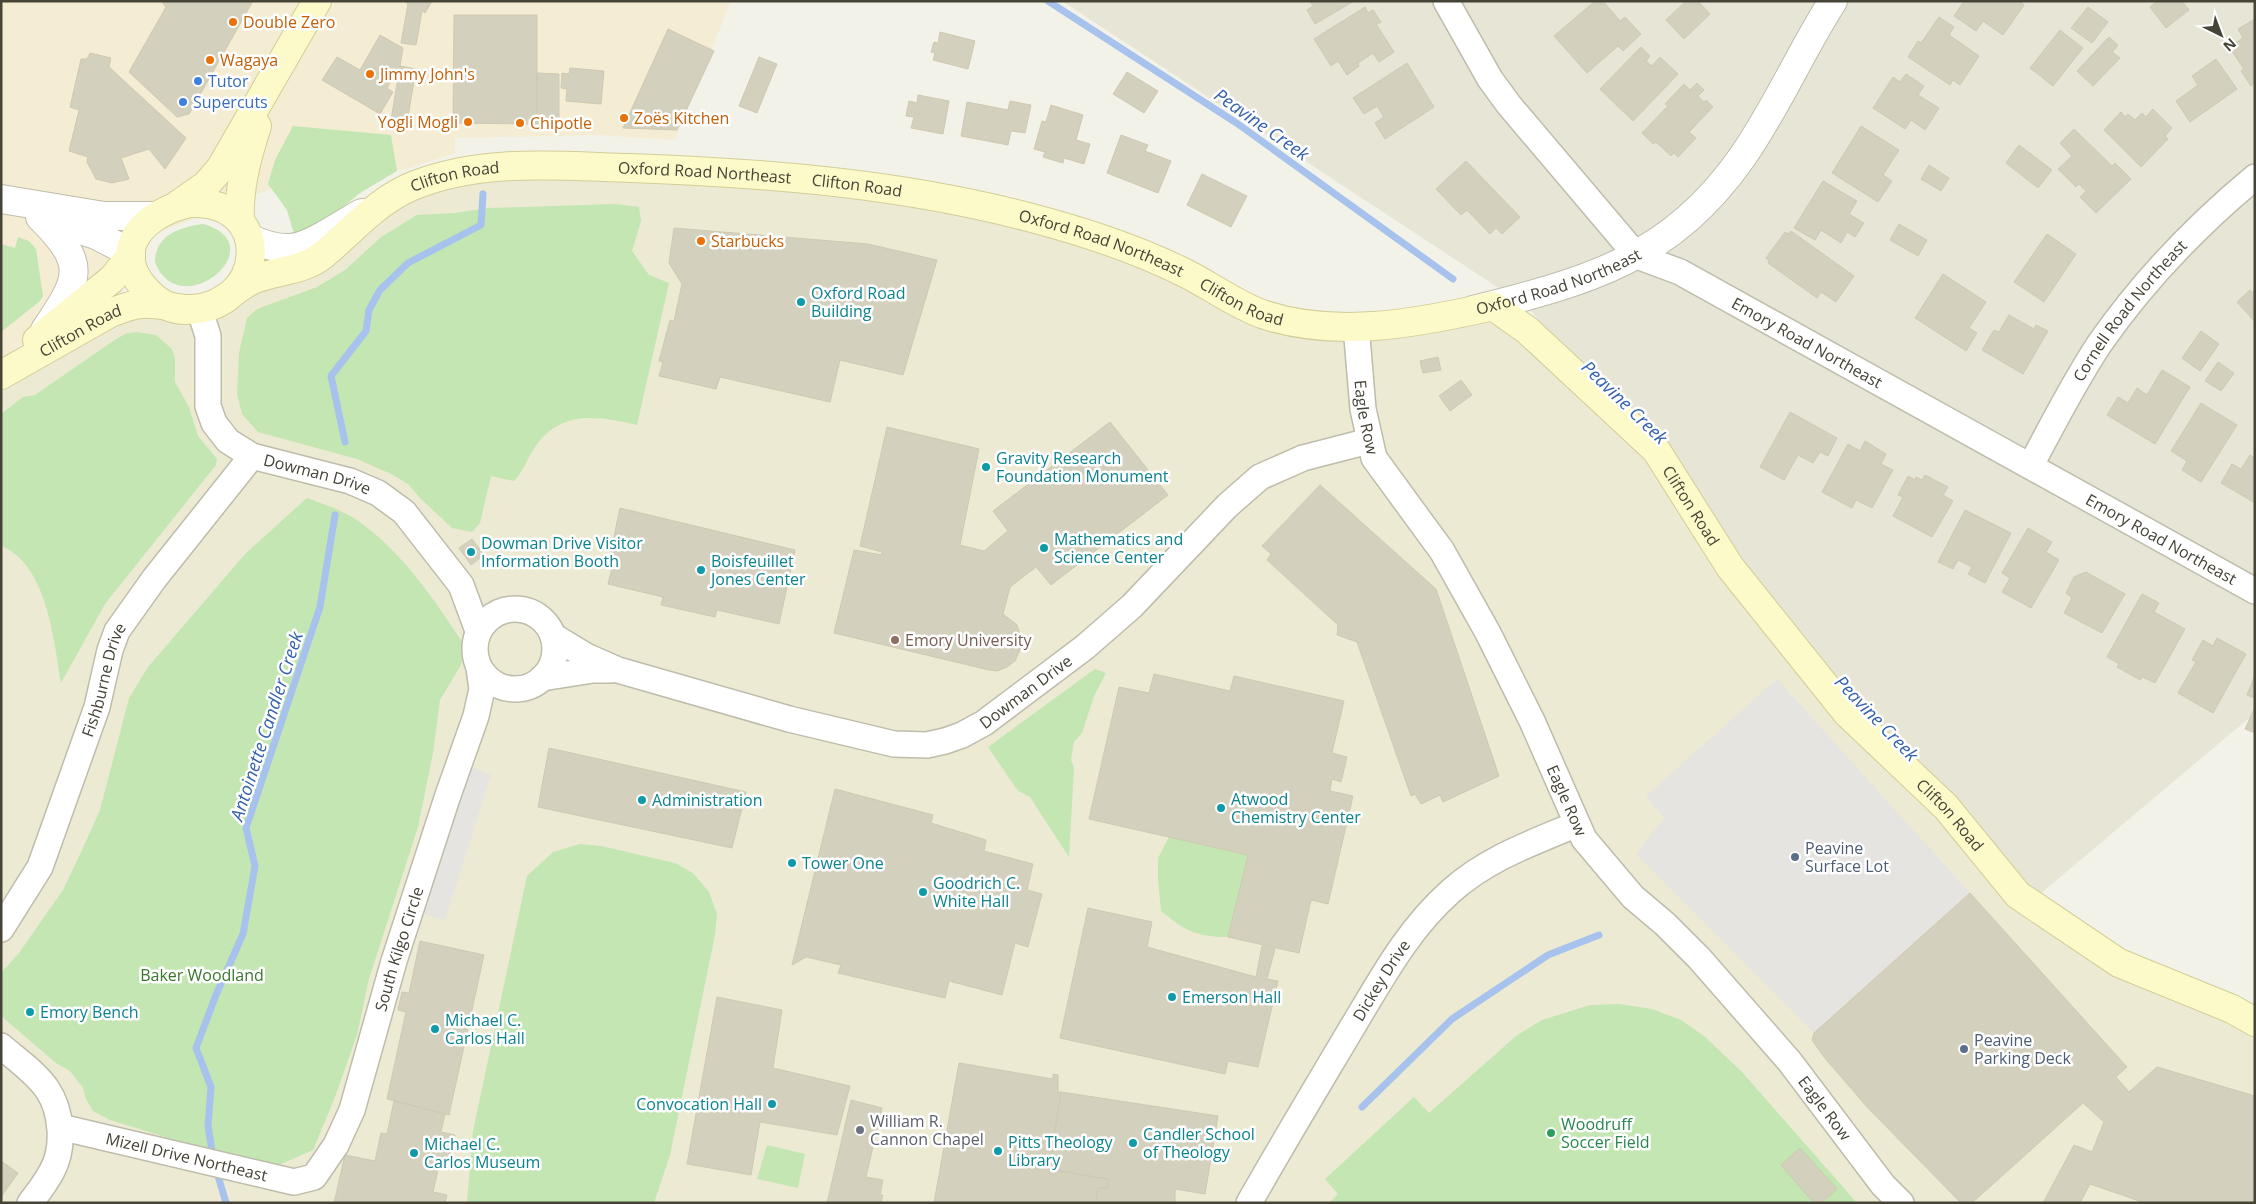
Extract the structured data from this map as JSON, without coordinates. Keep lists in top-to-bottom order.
{
  "streets": {
    "main road": ["Clifton Road"],
    "street": [
      "Oxford Road Northeast",
      "Cornell Road Northeast",
      "Emory Road Northeast",
      "Eagle Row",
      "Dowman Drive",
      "Fishburne Drive",
      "South Kilgo Circle",
      "Dickey Drive",
      "Mizell Drive Northeast"
    ]
  },
  "crossings": [
    ["Oxford Road Northeast", "Clifton Road"],
    ["Oxford Road Northeast", "Emory Road Northeast"],
    ["Oxford Road Northeast", "Dowman Drive"],
    ["Clifton Road", "Dowman Drive"],
    ["Cornell Road Northeast", "Emory Road Northeast"],
    ["Eagle Row", "Dowman Drive"],
    ["Eagle Row", "Dickey Drive"],
    ["Dowman Drive", "Fishburne Drive"],
    ["Dowman Drive", "South Kilgo Circle"],
    ["South Kilgo Circle", "Mizell Drive Northeast"]
  ],
  "water": ["Peavine Creek", "Antoinette Candler Creek"],
  "parks": ["Baker Woodland"],
  "places": [
    "Double Zero",
    "Wagaya",
    "Jimmy John's",
    "Tutor",
    "Supercuts",
    "Zoës Kitchen",
    "Yogli Mogli",
    "Chipotle",
    "Starbucks",
    "Oxford Road Building",
    "Gravity Research Foundation Monument",
    "Mathematics and Science Center",
    "Dowman Drive Visitor Information Booth",
    "Boisfeuillet Jones Center",
    "Emory University",
    "Administration",
    "Atwood Chemistry Center",
    "Peavine Surface Lot",
    "Tower One",
    "Goodrich C. White Hall",
    "Emerson Hall",
    "Emory Bench",
    "Michael C. Carlos Hall",
    "Peavine Parking Deck",
    "Convocation Hall",
    "William R. Cannon Chapel",
    "Woodruff Soccer Field",
    "Candler School of Theology",
    "Pitts Theology Library",
    "Michael C. Carlos Museum"
  ],
  "north": "bottom right"
}
